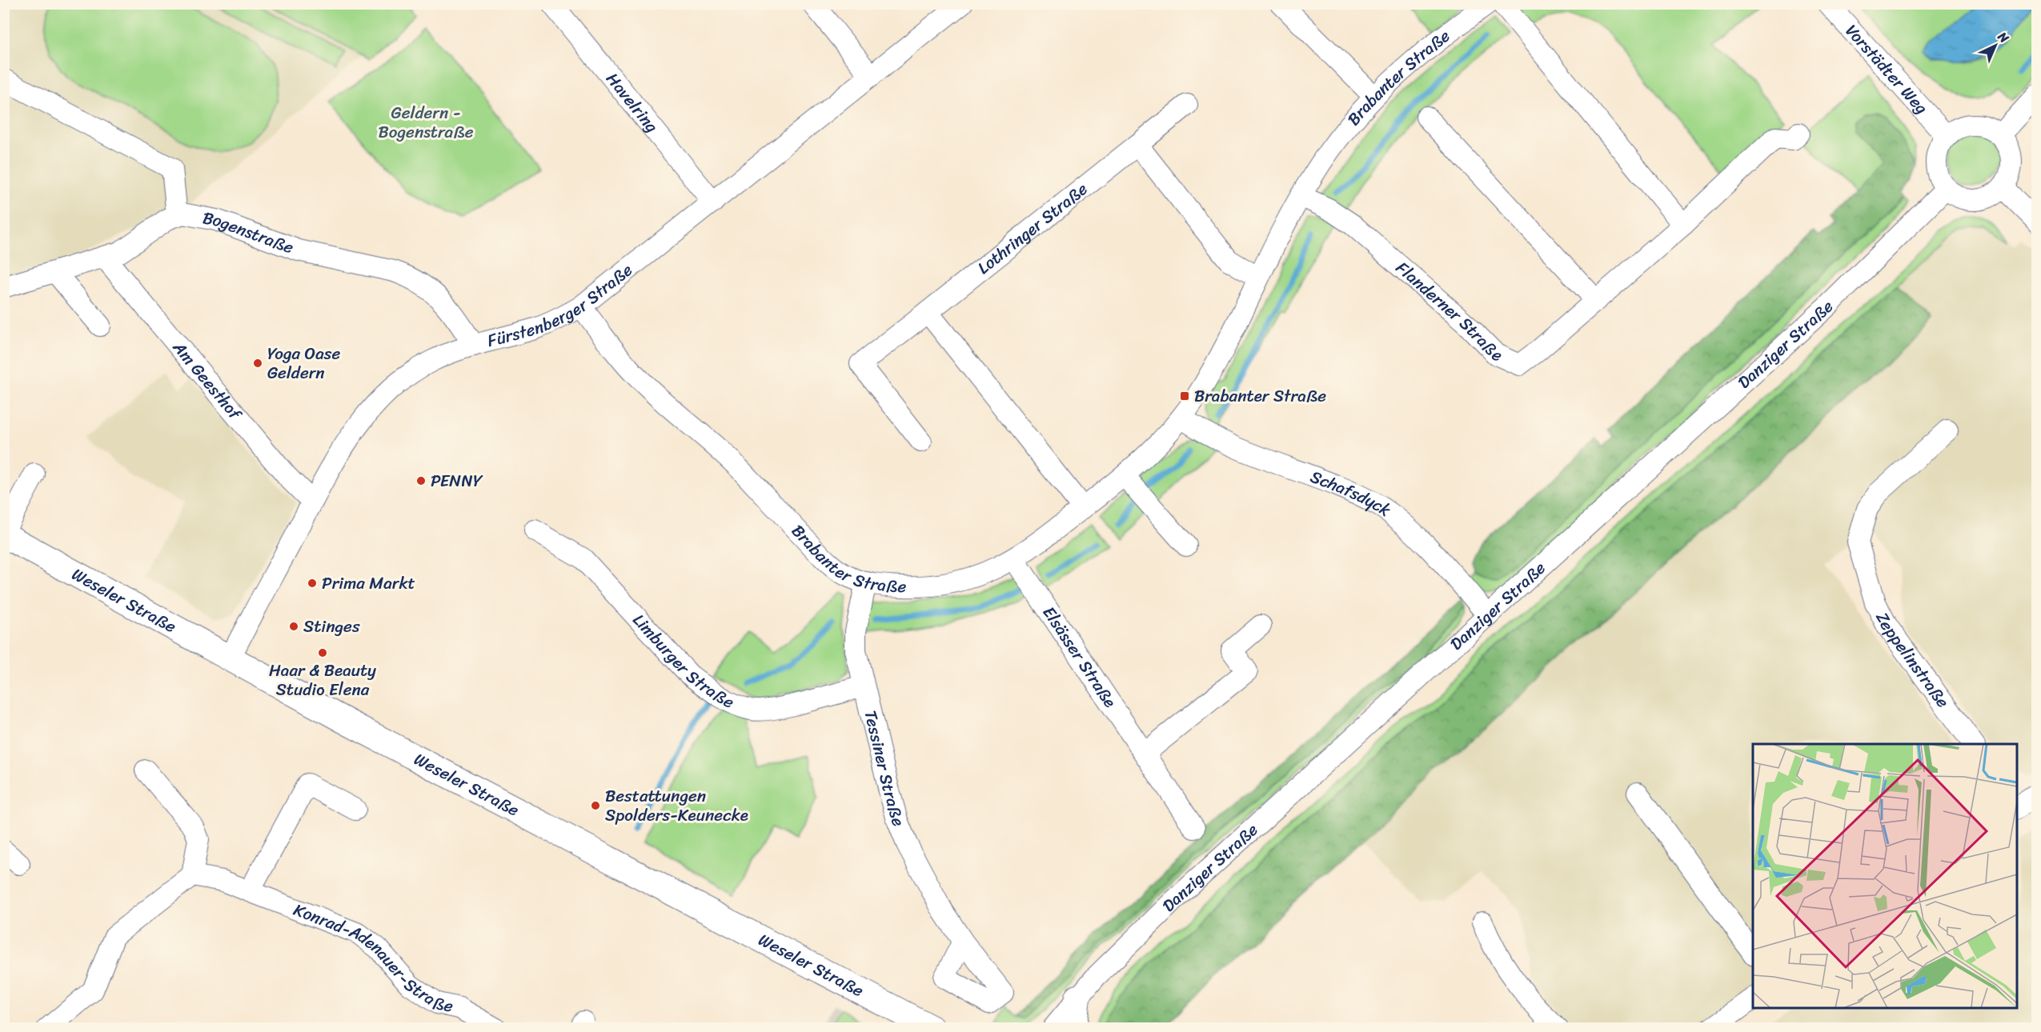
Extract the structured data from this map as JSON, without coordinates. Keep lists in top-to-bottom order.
{
  "streets": {
    "main road": ["Weseler Straße"],
    "street": [
      "Vorstädter Weg",
      "Brabanter Straße",
      "Havelring",
      "Lothringer Straße",
      "Bogenstraße",
      "Fürstenberger Straße",
      "Flanderner Straße",
      "Danziger Straße",
      "Am Geesthof",
      "Schafsdyck",
      "Elsässer Straße",
      "Limburger Straße",
      "Zeppelinstraße",
      "Tessiner Straße",
      "Konrad-Adenauer-Straße"
    ]
  },
  "crossings": [
    ["Vorstädter Weg", "Danziger Straße"],
    ["Brabanter Straße", "Fürstenberger Straße"],
    ["Brabanter Straße", "Flanderner Straße"],
    ["Brabanter Straße", "Schafsdyck"],
    ["Brabanter Straße", "Elsässer Straße"],
    ["Brabanter Straße", "Tessiner Straße"],
    ["Havelring", "Fürstenberger Straße"],
    ["Bogenstraße", "Fürstenberger Straße"],
    ["Bogenstraße", "Am Geesthof"],
    ["Fürstenberger Straße", "Am Geesthof"],
    ["Fürstenberger Straße", "Weseler Straße"],
    ["Danziger Straße", "Schafsdyck"],
    ["Limburger Straße", "Tessiner Straße"]
  ],
  "parks": ["Geldern - Bogenstraße"],
  "places": {
    "other": [
      "Yoga Oase Geldern",
      "PENNY",
      "Prima Markt",
      "Stinges",
      "Haar & Beauty Studio Elena",
      "Bestattungen Spolders-Keunecke"
    ],
    "transit": ["Brabanter Straße"]
  },
  "north": "top right"
}
